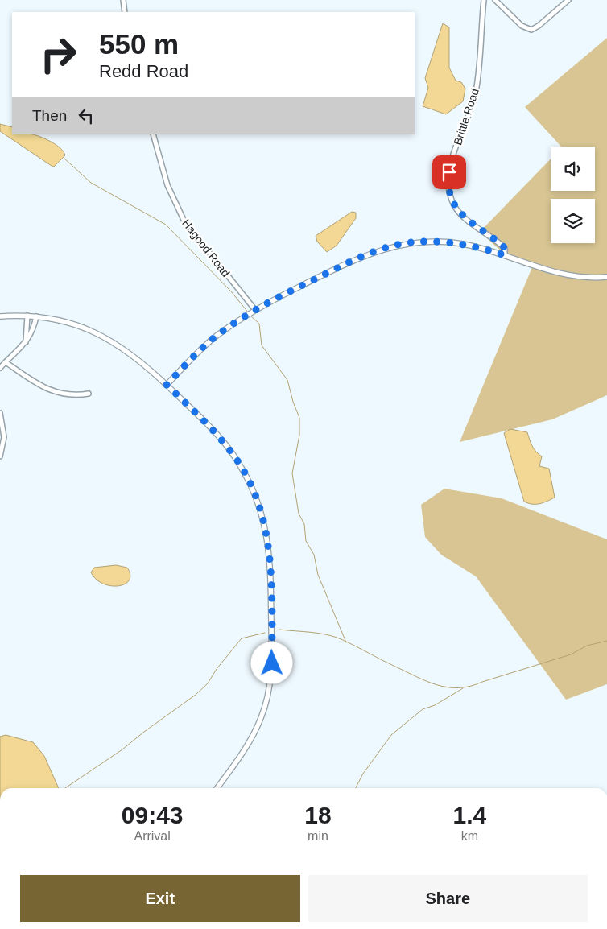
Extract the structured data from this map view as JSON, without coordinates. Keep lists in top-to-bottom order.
{
  "streets": {
    "street": ["Brittle Road", "Hagood Road"]
  },
  "page": {
    "turn": ["550 m", "Redd Road"],
    "then": "Then",
    "eta": [
      "09:43",
      "Arrival",
      "18",
      "min",
      "1.4",
      "km"
    ],
    "buttons": ["Exit", "Share"]
  }
}
